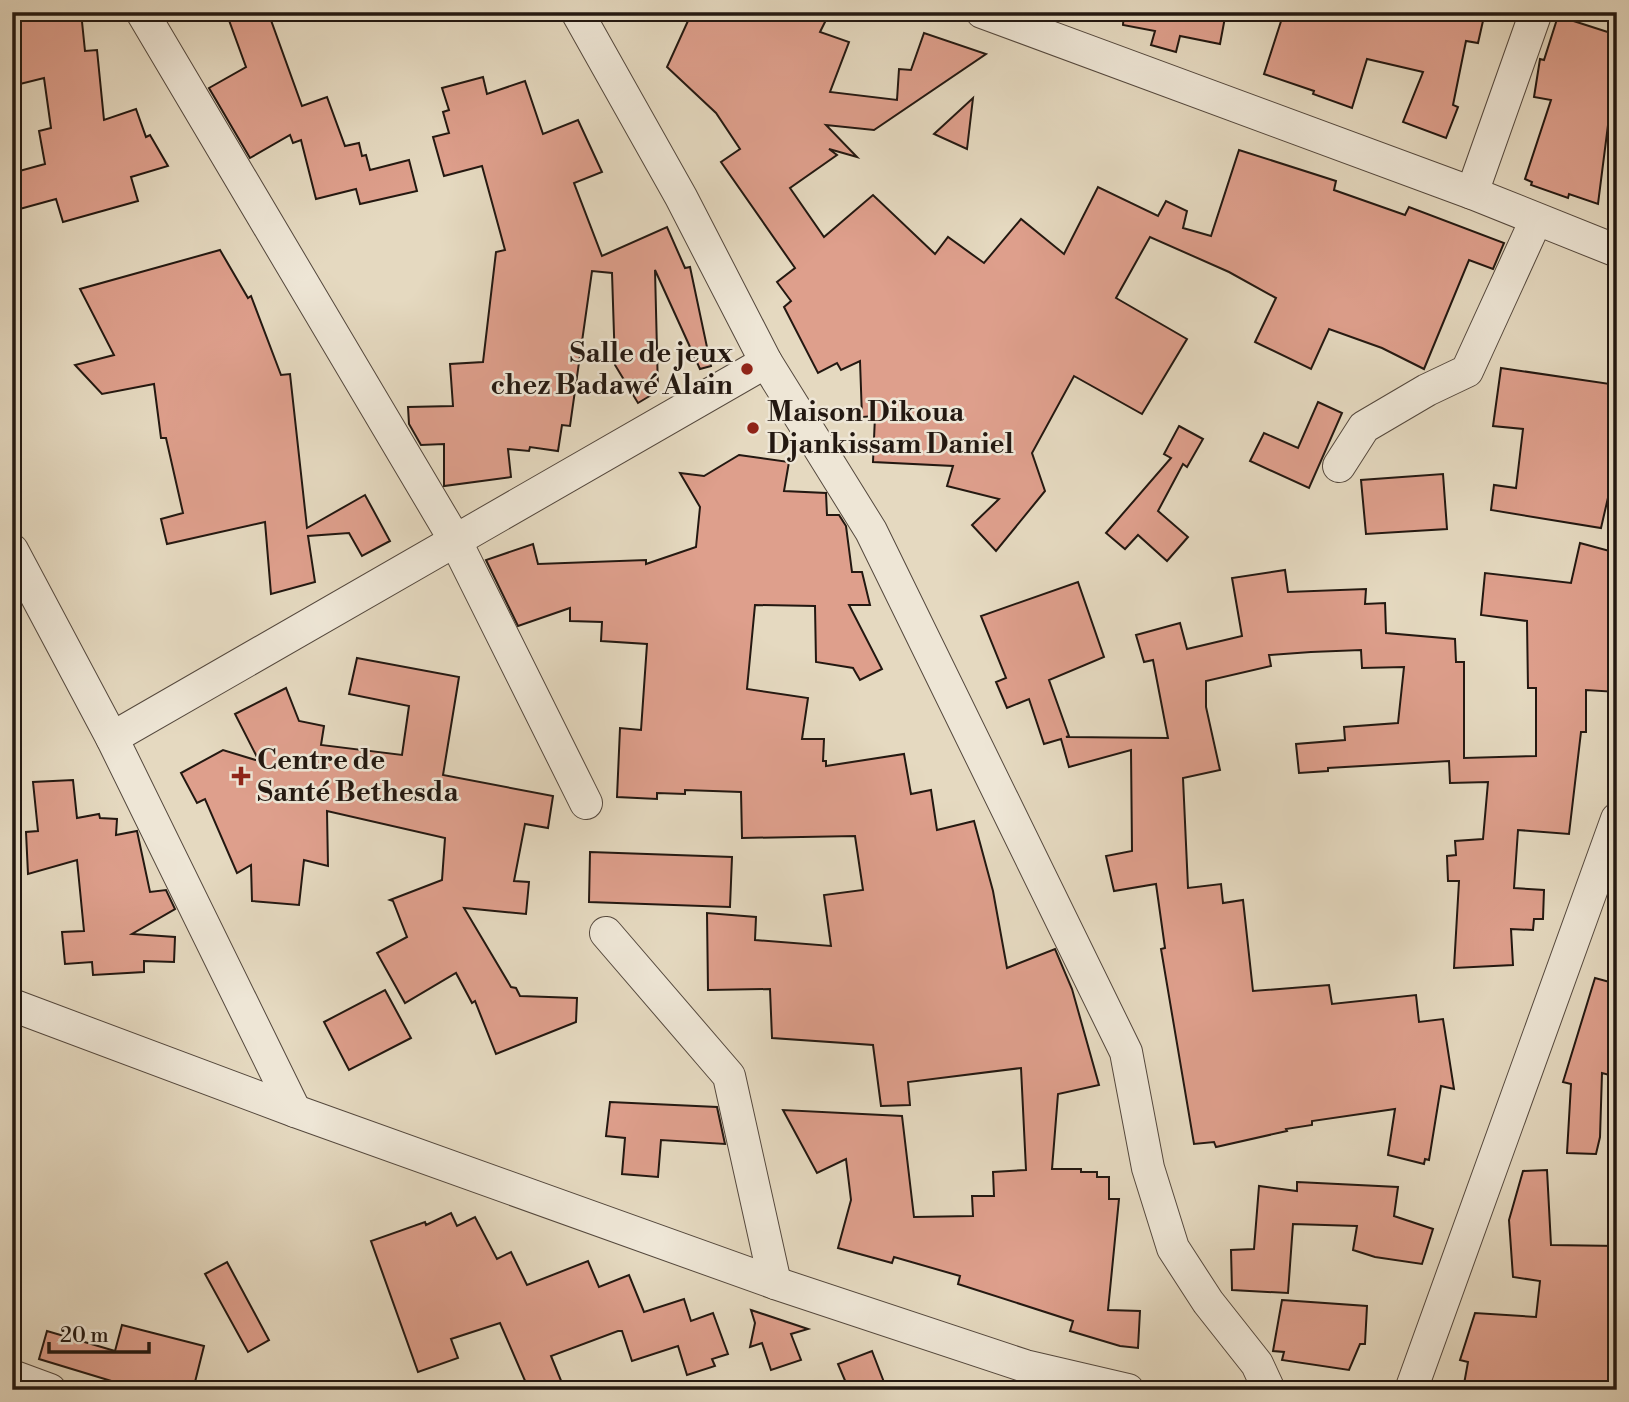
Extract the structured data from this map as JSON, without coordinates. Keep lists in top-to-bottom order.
{
  "places": {
    "other": ["Salle de jeux chez Badawé Alain", "Maison Dikoua Djankissam Daniel"],
    "health": ["Centre de Santé Bethesda"]
  },
  "scale_bar": "20 m"
}
